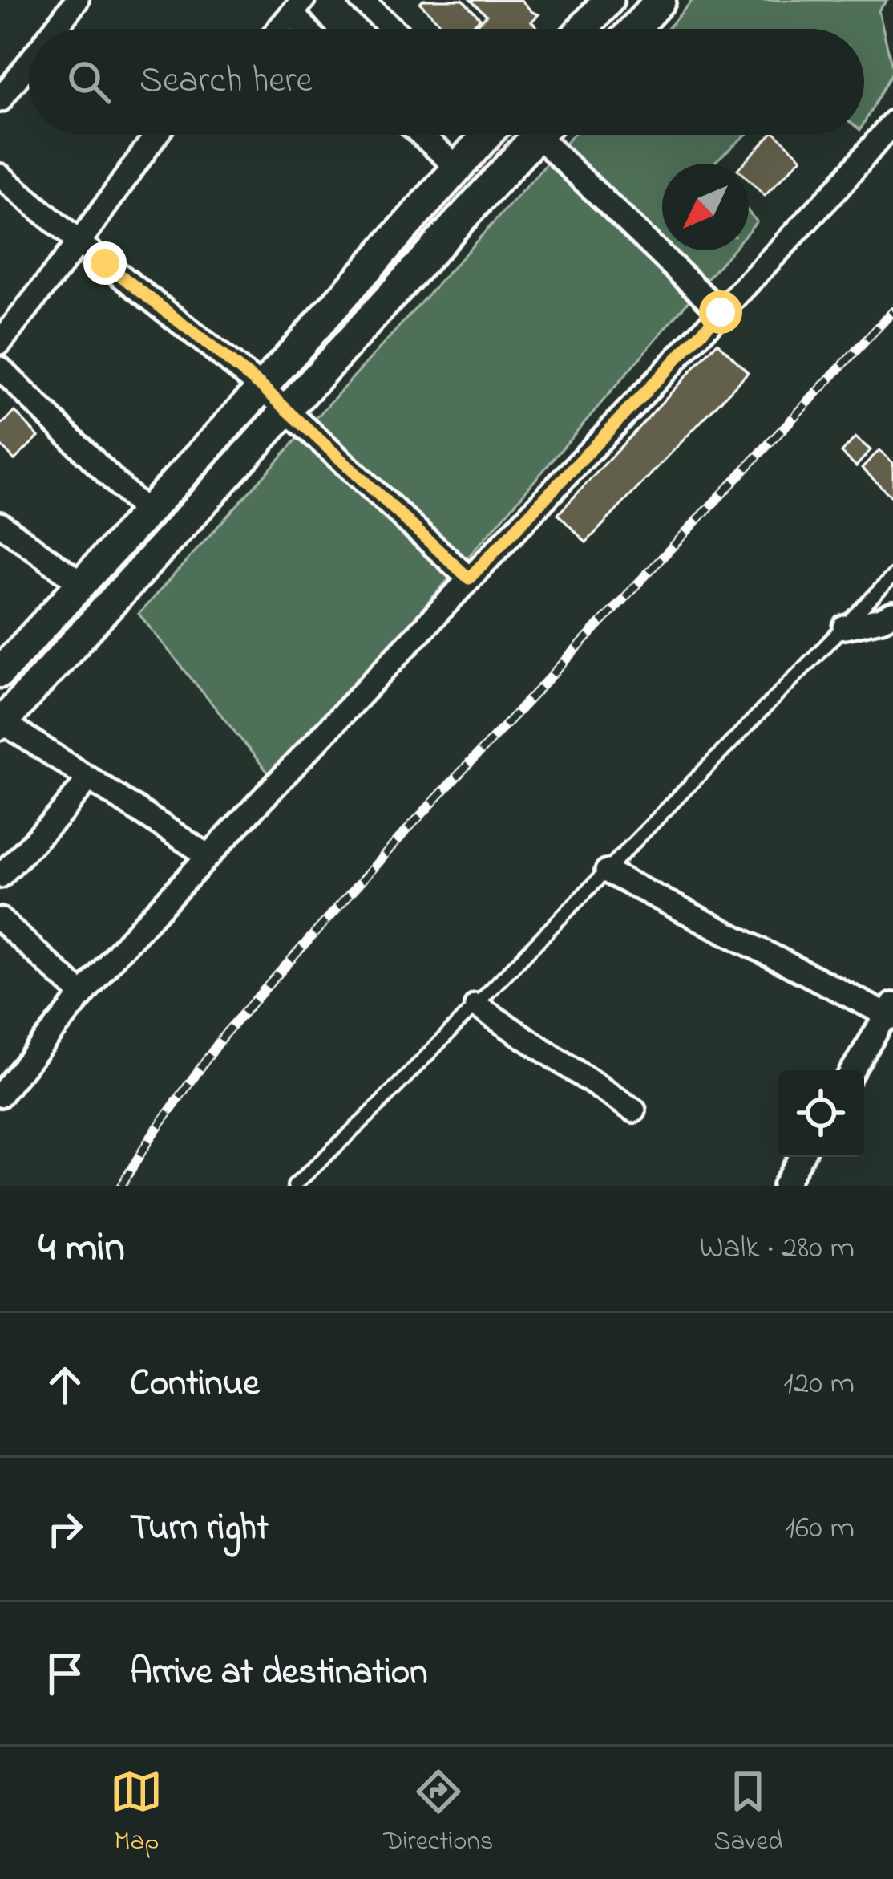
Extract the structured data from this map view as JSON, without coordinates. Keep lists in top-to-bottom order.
{
  "north": "bottom left",
  "page": {
    "search": "Search here",
    "heading": ["4 min", "Walk · 280 m"],
    "list": [
      ["Continue", "120 m"],
      ["Turn right", "160 m"],
      "Arrive at destination"
    ],
    "nav": ["Map", "Directions", "Saved"]
  }
}
